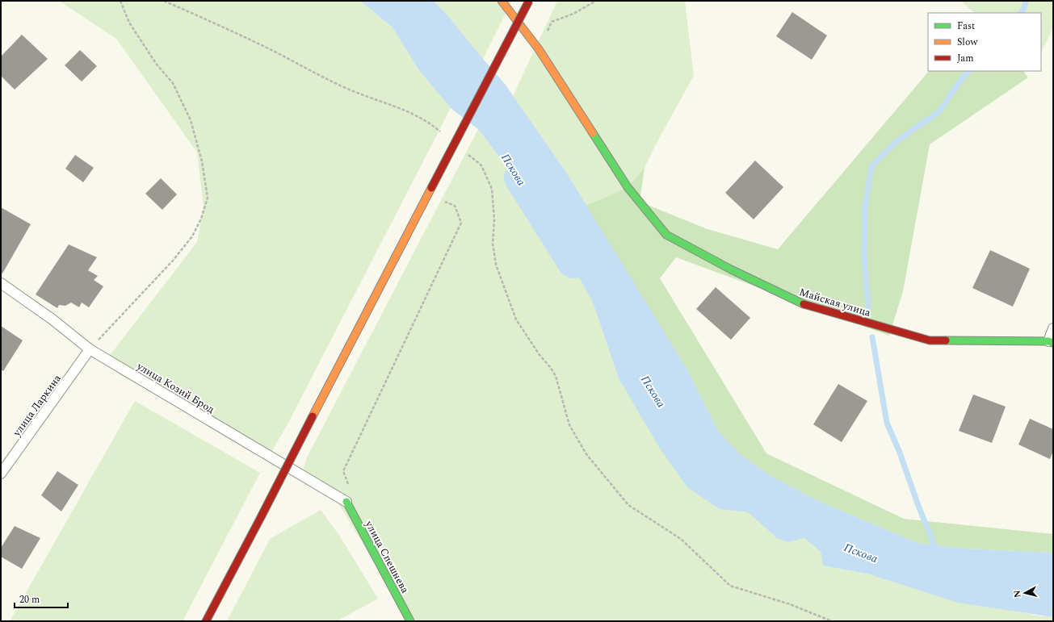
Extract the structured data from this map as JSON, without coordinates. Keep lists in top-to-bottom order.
{
  "streets": {
    "main road": ["Майская улица", "улица Спешнева"],
    "lane": ["улица Козий Брод", "улица Ларкина"]
  },
  "crossings": [
    ["улица Козий Брод", "улица Ларкина"],
    ["улица Козий Брод", "улица Спешнева"]
  ],
  "water": ["Пскова"],
  "legend": ["Fast", "Slow", "Jam"],
  "scale_bar": "20 m",
  "north": "left"
}
